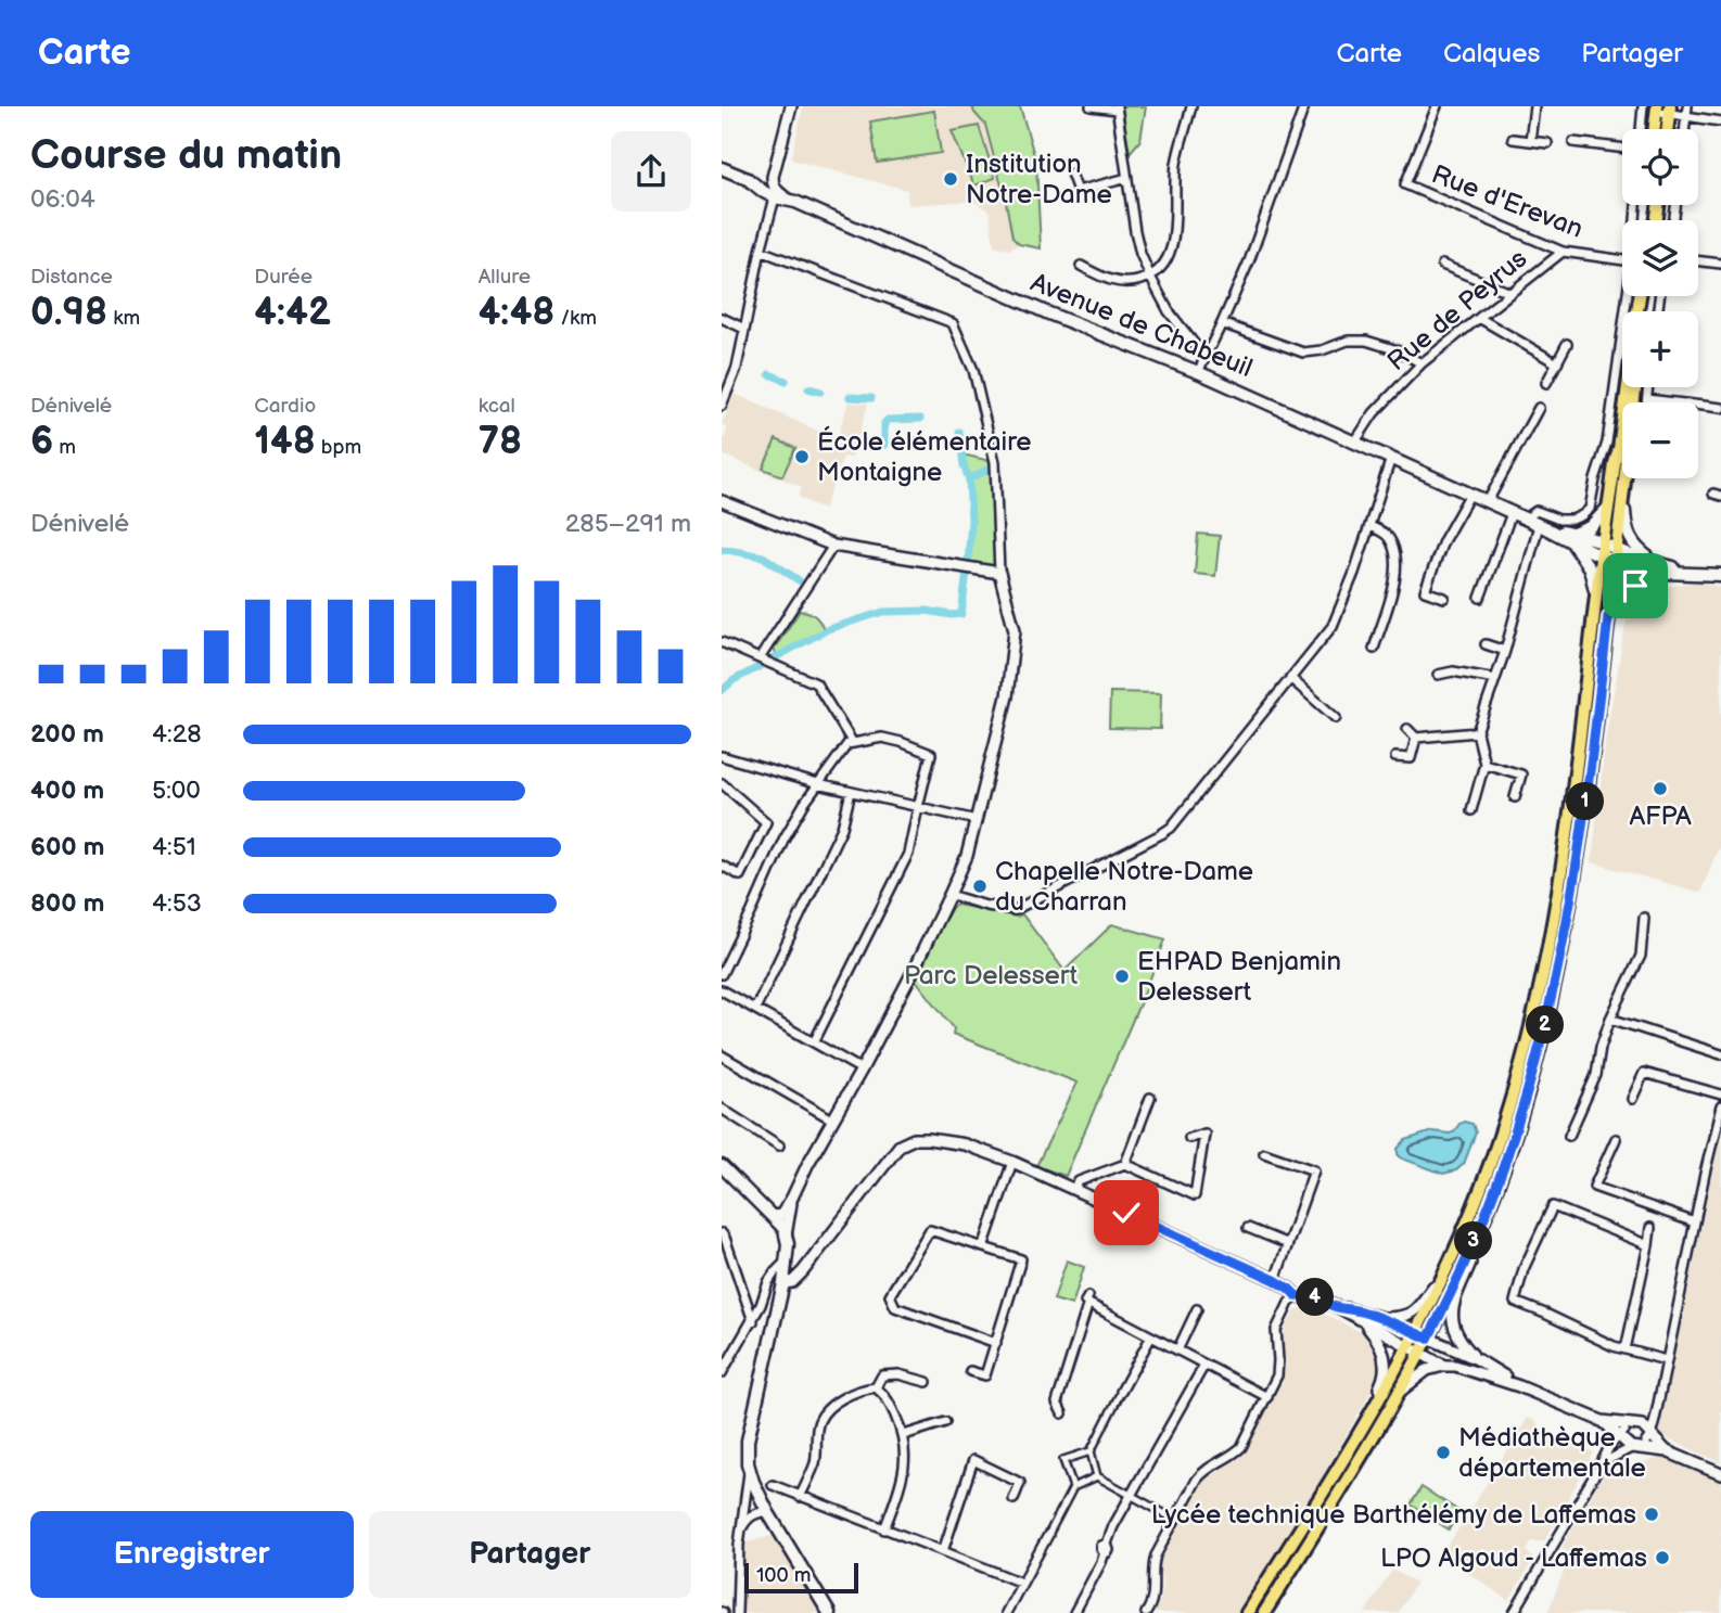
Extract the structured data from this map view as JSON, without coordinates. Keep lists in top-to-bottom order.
{
  "streets": {
    "main road": ["Avenue de Chabeuil"],
    "street": ["Rue d'Erevan", "Rue de Peyrus"]
  },
  "crossings": [
    ["Rue d'Erevan", "Rue de Peyrus"],
    ["Rue de Peyrus", "Avenue de Chabeuil"]
  ],
  "parks": ["Parc Delessert"],
  "places": [
    "Institution Notre-Dame",
    "École élémentaire Montaigne",
    "AFPA",
    "Chapelle Notre-Dame du Charran",
    "EHPAD Benjamin Delessert",
    "Médiathèque départementale",
    "Lycée technique Barthélémy de Laffemas",
    "LPO Algoud - Laffemas"
  ],
  "scale_bar": "100 m",
  "page": {
    "header": "Carte",
    "nav": ["Carte", "Calques", "Partager"],
    "heading": ["Course du matin", "06:04"],
    "map_buttons": ["+", "−"],
    "stats": [
      ["Distance", "0.98 km"],
      ["Durée", "4:42"],
      ["Allure", "4:48 /km"],
      ["Dénivelé", "6 m"],
      ["Cardio", "148 bpm"],
      ["kcal", "78"]
    ],
    "chart": ["Dénivelé", "285–291 m"],
    "list": [
      {
        "name": "200 m",
        "note": "4:28"
      },
      {
        "name": "400 m",
        "note": "5:00"
      },
      {
        "name": "600 m",
        "note": "4:51"
      },
      {
        "name": "800 m",
        "note": "4:53"
      }
    ],
    "pins": [
      "1",
      "2",
      "3",
      "4"
    ],
    "buttons": ["Enregistrer", "Partager"],
    "scale": "100 m"
  }
}
